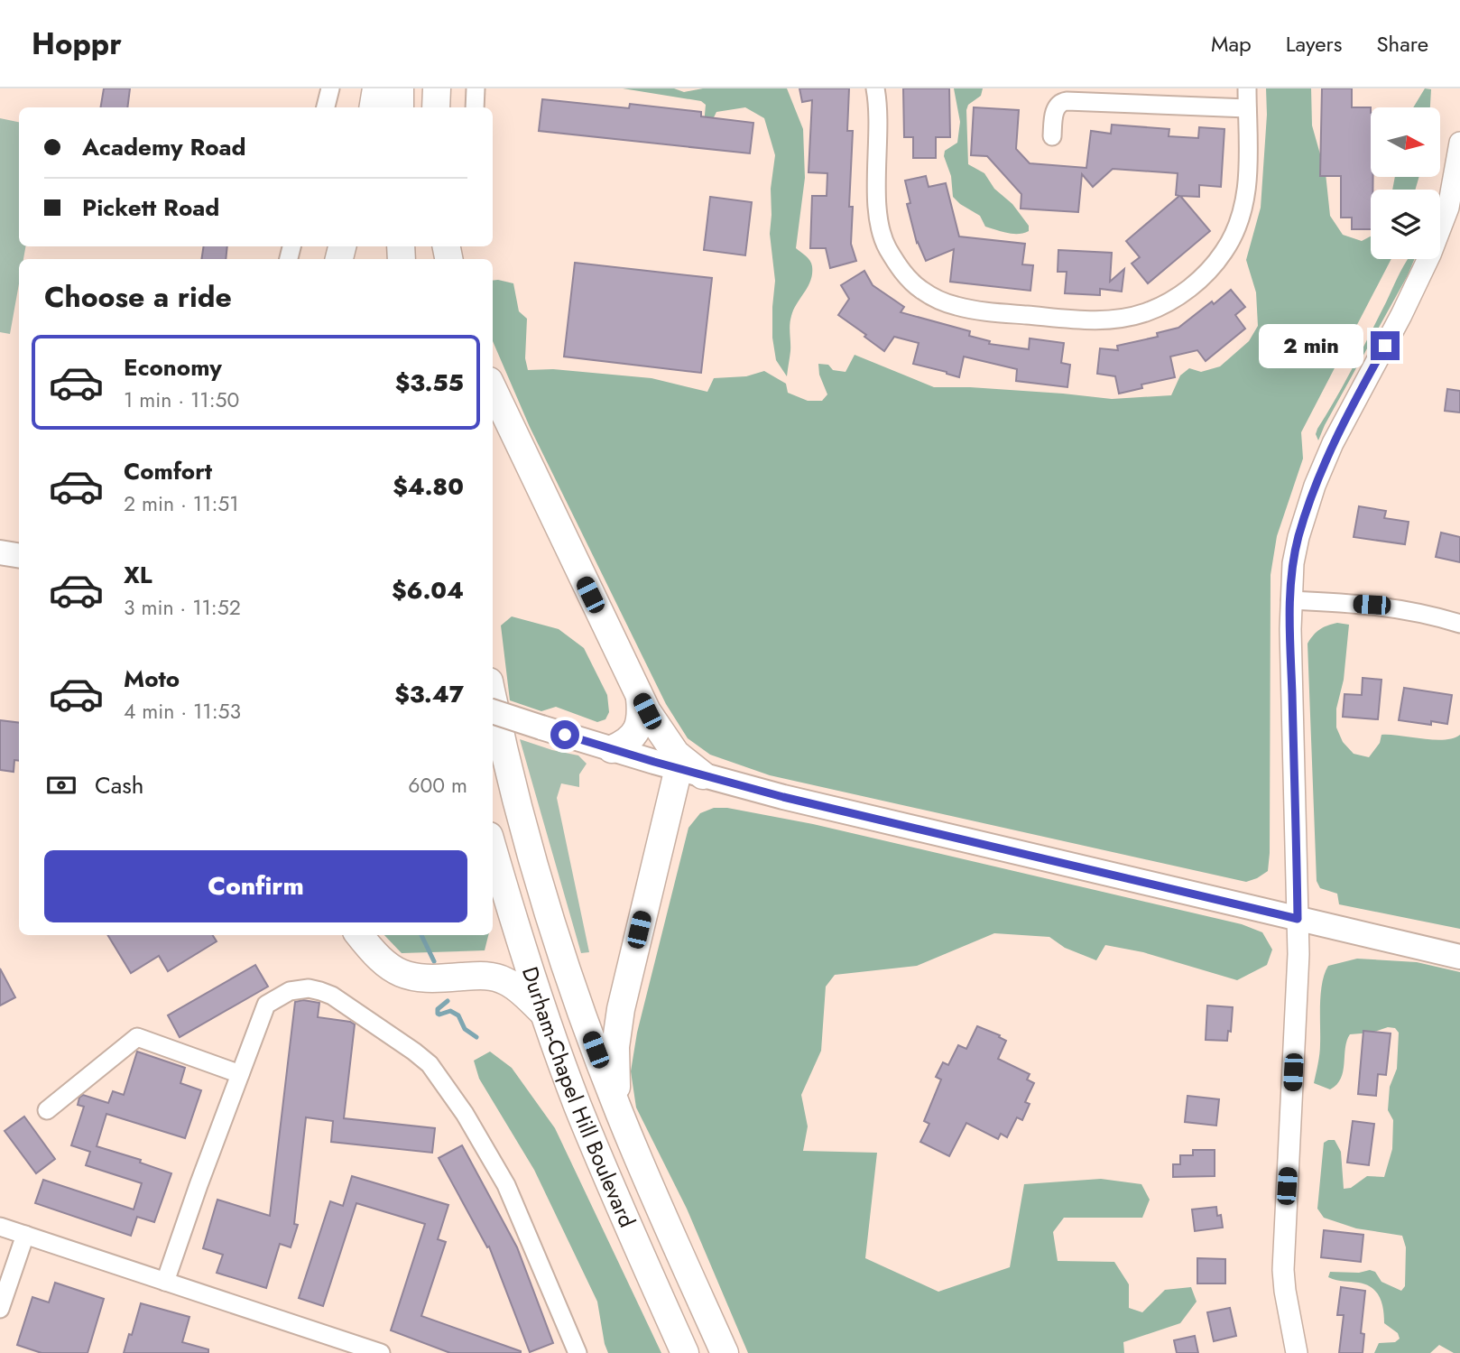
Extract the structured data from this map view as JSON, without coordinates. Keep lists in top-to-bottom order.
{
  "streets": {
    "main road": ["Durham-Chapel Hill Boulevard"]
  },
  "north": "right",
  "page": {
    "header": "Hoppr",
    "nav": ["Map", "Layers", "Share"],
    "banner": ["Academy Road", "Pickett Road"],
    "heading": "Choose a ride",
    "bubble": "2 min",
    "list": [
      {
        "name": "Economy",
        "note": "1 min · 11:50",
        "value": "$3.55"
      },
      {
        "name": "Comfort",
        "note": "2 min · 11:51",
        "value": "$4.80"
      },
      {
        "name": "XL",
        "note": "3 min · 11:52",
        "value": "$6.04"
      },
      {
        "name": "Moto",
        "note": "4 min · 11:53",
        "value": "$3.47"
      }
    ],
    "pay": ["Cash", "600 m"],
    "buttons": "Confirm"
  }
}
